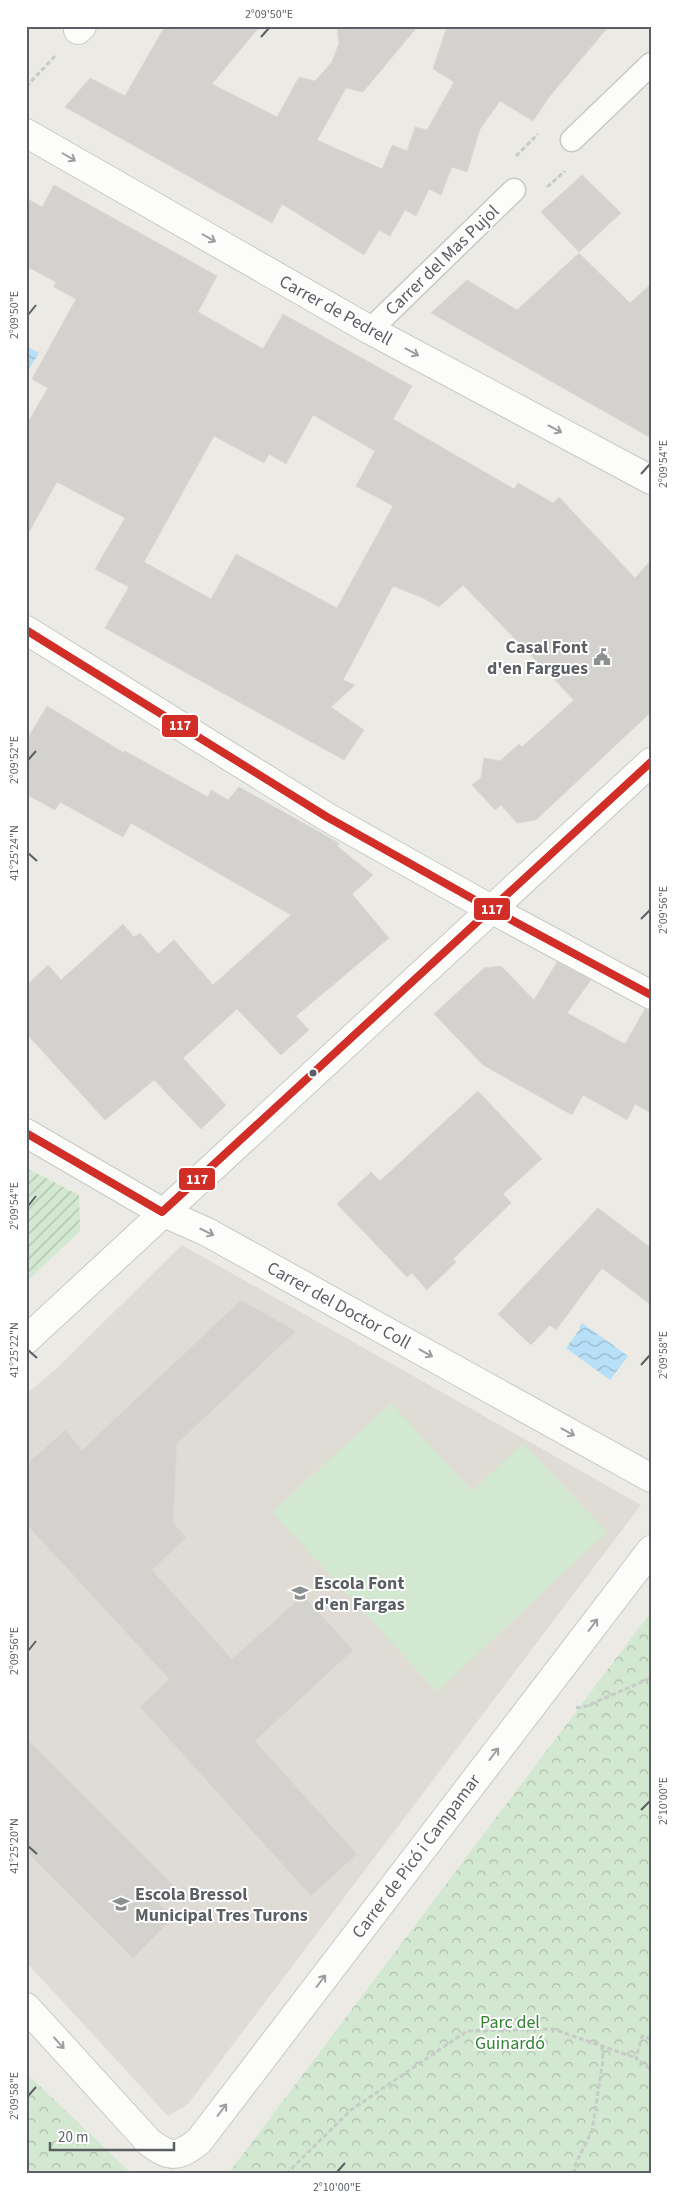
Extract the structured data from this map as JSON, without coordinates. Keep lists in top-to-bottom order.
{
  "streets": {
    "street": ["Carrer de Pedrell", "Carrer del Doctor Coll", "Carrer de Picó i Campamar"],
    "lane": ["Carrer del Mas Pujol"]
  },
  "crossings": [
    ["Carrer del Mas Pujol", "Carrer de Pedrell"]
  ],
  "one_way": ["Carrer de Pedrell", "Carrer del Doctor Coll"],
  "parks": ["Parc del Guinardó"],
  "places": {
    "public building": ["Casal Font d'en Fargues"],
    "school or university": ["Escola Font d'en Fargas", "Escola Bressol Municipal Tres Turons"]
  },
  "lines": ["transit line 117"],
  "scale_bar": "20 m",
  "coordinates": [
    "2°09'50\"E",
    "2°09'54\"E",
    "2°09'52\"E",
    "41°25'24\"N",
    "2°09'56\"E",
    "41°25'22\"N",
    "2°09'58\"E",
    "2°10'00\"E",
    "41°25'20\"N"
  ]
}
